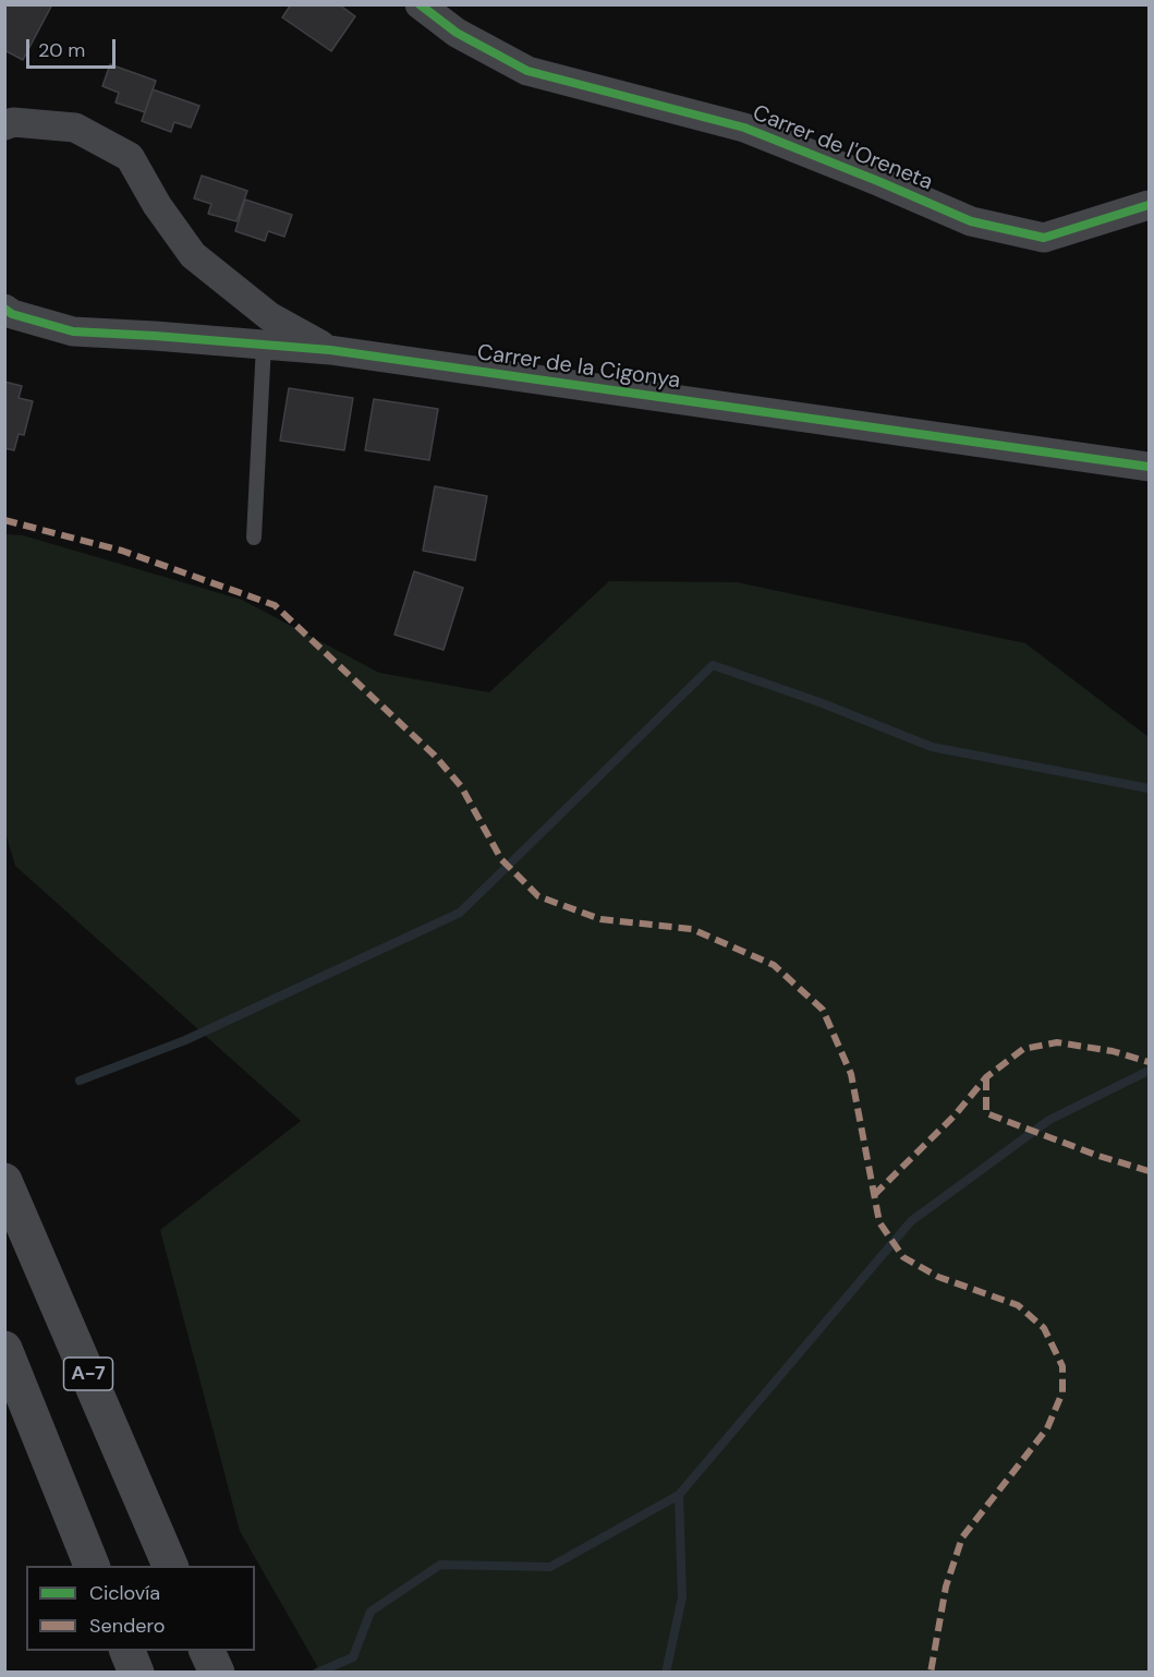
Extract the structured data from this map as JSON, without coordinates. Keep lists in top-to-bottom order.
{
  "streets": {
    "highway": ["A-7"],
    "street": ["Carrer de l'Oreneta", "Carrer de la Cigonya"]
  },
  "legend": ["Ciclovía", "Sendero"],
  "scale_bar": "20 m"
}
